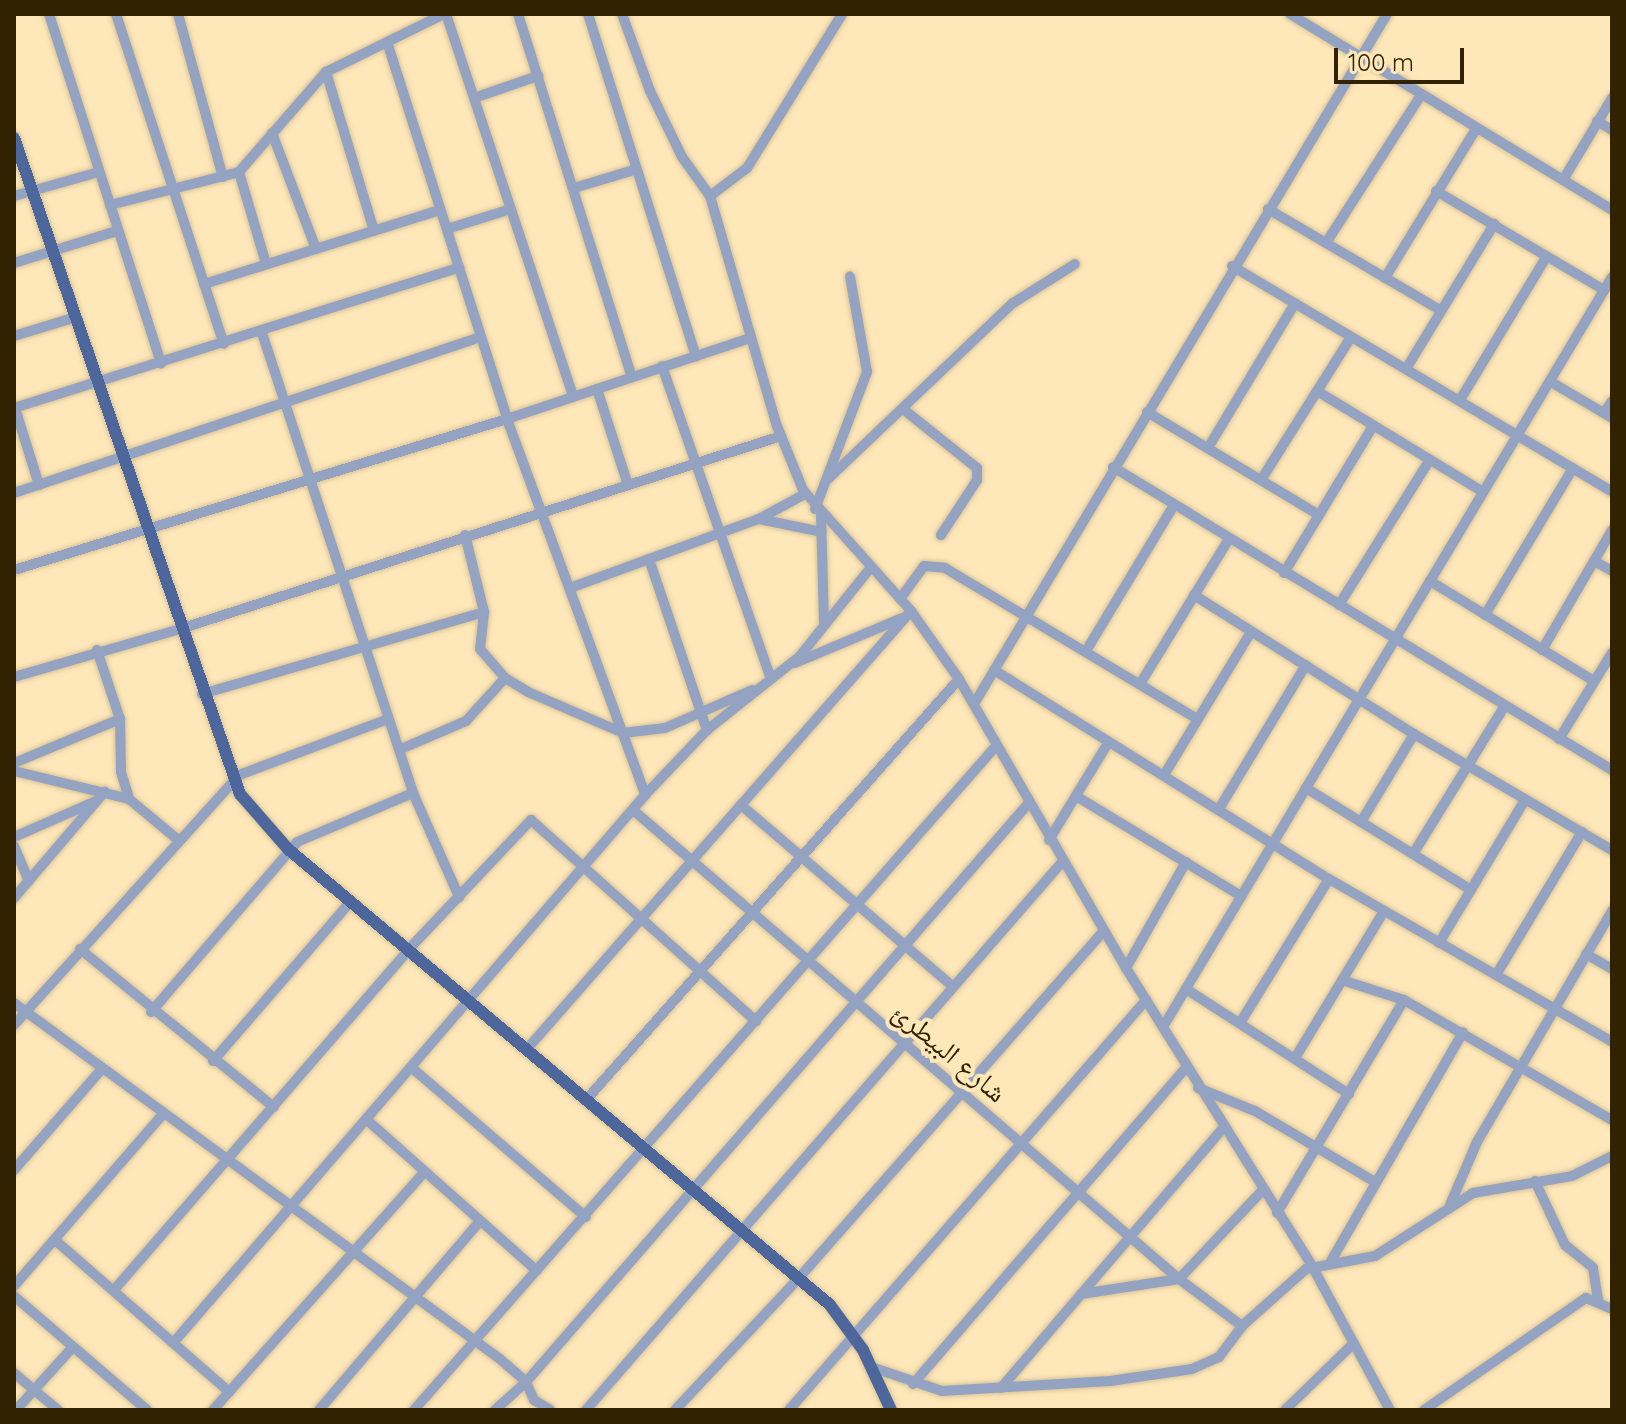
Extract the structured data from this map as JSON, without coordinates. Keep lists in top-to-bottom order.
{
  "streets": {
    "street": ["شارع البيطرئ"]
  },
  "scale_bar": "100 m"
}
